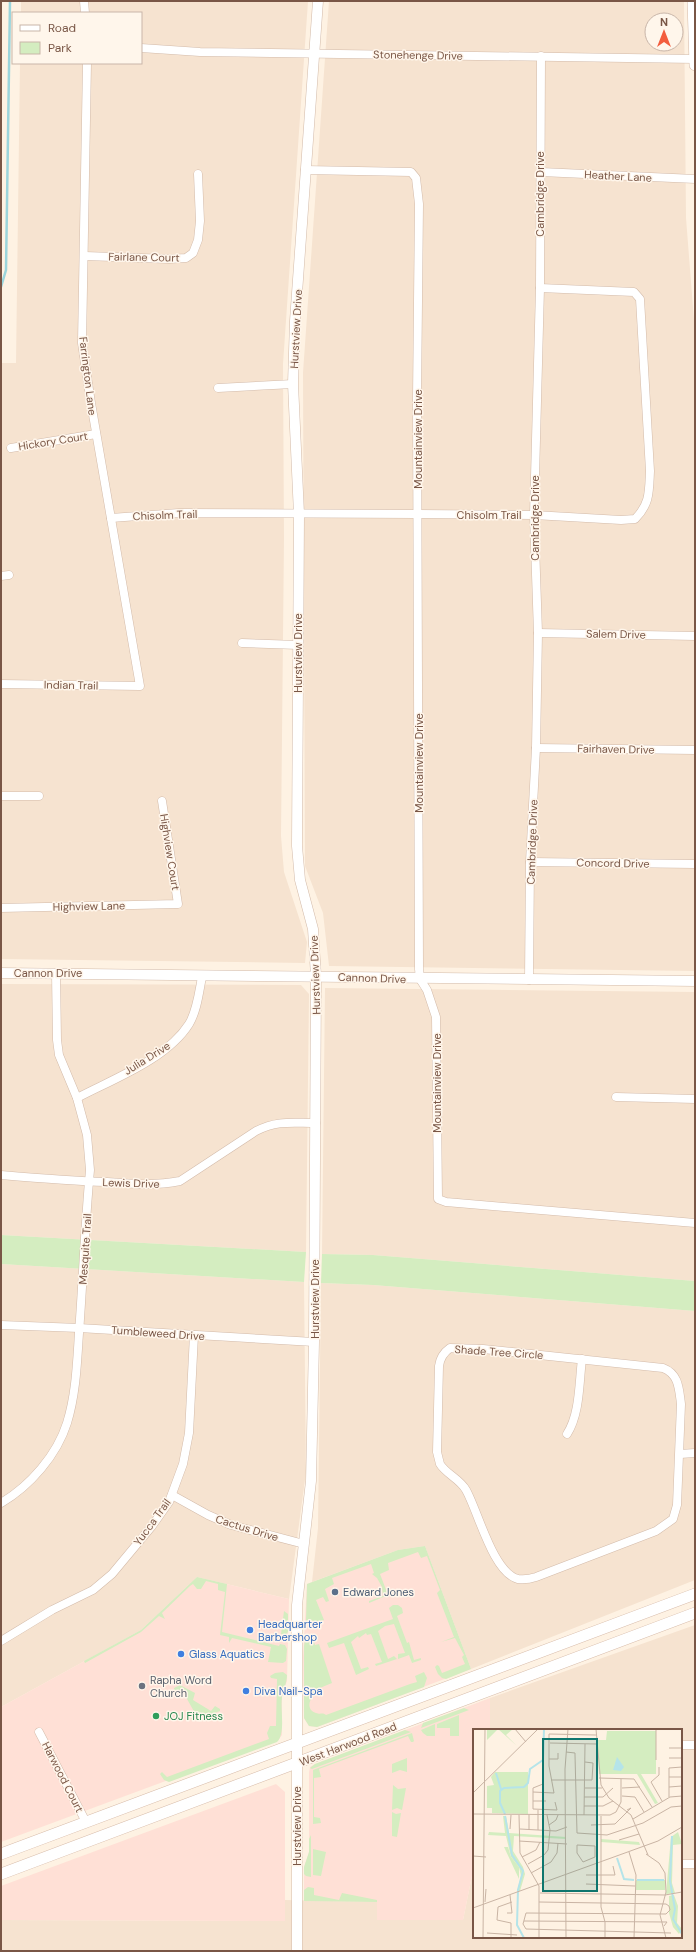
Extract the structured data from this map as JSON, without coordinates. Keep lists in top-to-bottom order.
{
  "streets": {
    "main road": ["West Harwood Road"],
    "street": [
      "Stonehenge Drive",
      "Heather Lane",
      "Cambridge Drive",
      "Fairlane Court",
      "Hurstview Drive",
      "Farrington Lane",
      "Mountainview Drive",
      "Hickory Court",
      "Chisolm Trail",
      "Salem Drive",
      "Indian Trail",
      "Fairhaven Drive",
      "Highview Court",
      "Concord Drive",
      "Highview Lane",
      "Cannon Drive",
      "Julia Drive",
      "Lewis Drive",
      "Mesquite Trail",
      "Tumbleweed Drive",
      "Shade Tree Circle",
      "Yucca Trail",
      "Cactus Drive",
      "Harwood Court"
    ]
  },
  "crossings": [
    ["Stonehenge Drive", "Cambridge Drive"],
    ["Stonehenge Drive", "Hurstview Drive"],
    ["Heather Lane", "Cambridge Drive"],
    ["Cambridge Drive", "Chisolm Trail"],
    ["Cambridge Drive", "Salem Drive"],
    ["Cambridge Drive", "Fairhaven Drive"],
    ["Cambridge Drive", "Concord Drive"],
    ["Cambridge Drive", "Cannon Drive"],
    ["Fairlane Court", "Farrington Lane"],
    ["Hurstview Drive", "Mountainview Drive"],
    ["Hurstview Drive", "Chisolm Trail"],
    ["Hurstview Drive", "Cannon Drive"],
    ["Hurstview Drive", "Lewis Drive"],
    ["Hurstview Drive", "Tumbleweed Drive"],
    ["Hurstview Drive", "Cactus Drive"],
    ["Hurstview Drive", "West Harwood Road"],
    ["Farrington Lane", "Hickory Court"],
    ["Farrington Lane", "Chisolm Trail"],
    ["Farrington Lane", "Indian Trail"],
    ["Mountainview Drive", "Chisolm Trail"],
    ["Mountainview Drive", "Cannon Drive"],
    ["Highview Court", "Highview Lane"],
    ["Cannon Drive", "Julia Drive"],
    ["Cannon Drive", "Mesquite Trail"],
    ["Julia Drive", "Mesquite Trail"],
    ["Lewis Drive", "Mesquite Trail"],
    ["Mesquite Trail", "Tumbleweed Drive"],
    ["Tumbleweed Drive", "Yucca Trail"],
    ["Yucca Trail", "Cactus Drive"],
    ["West Harwood Road", "Harwood Court"]
  ],
  "places": [
    "Edward Jones",
    "Headquarter Barbershop",
    "Glass Aquatics",
    "Rapha Word Church",
    "Diva Nail-Spa",
    "JOJ Fitness"
  ],
  "legend": ["Road", "Park"],
  "north": "top"
}
